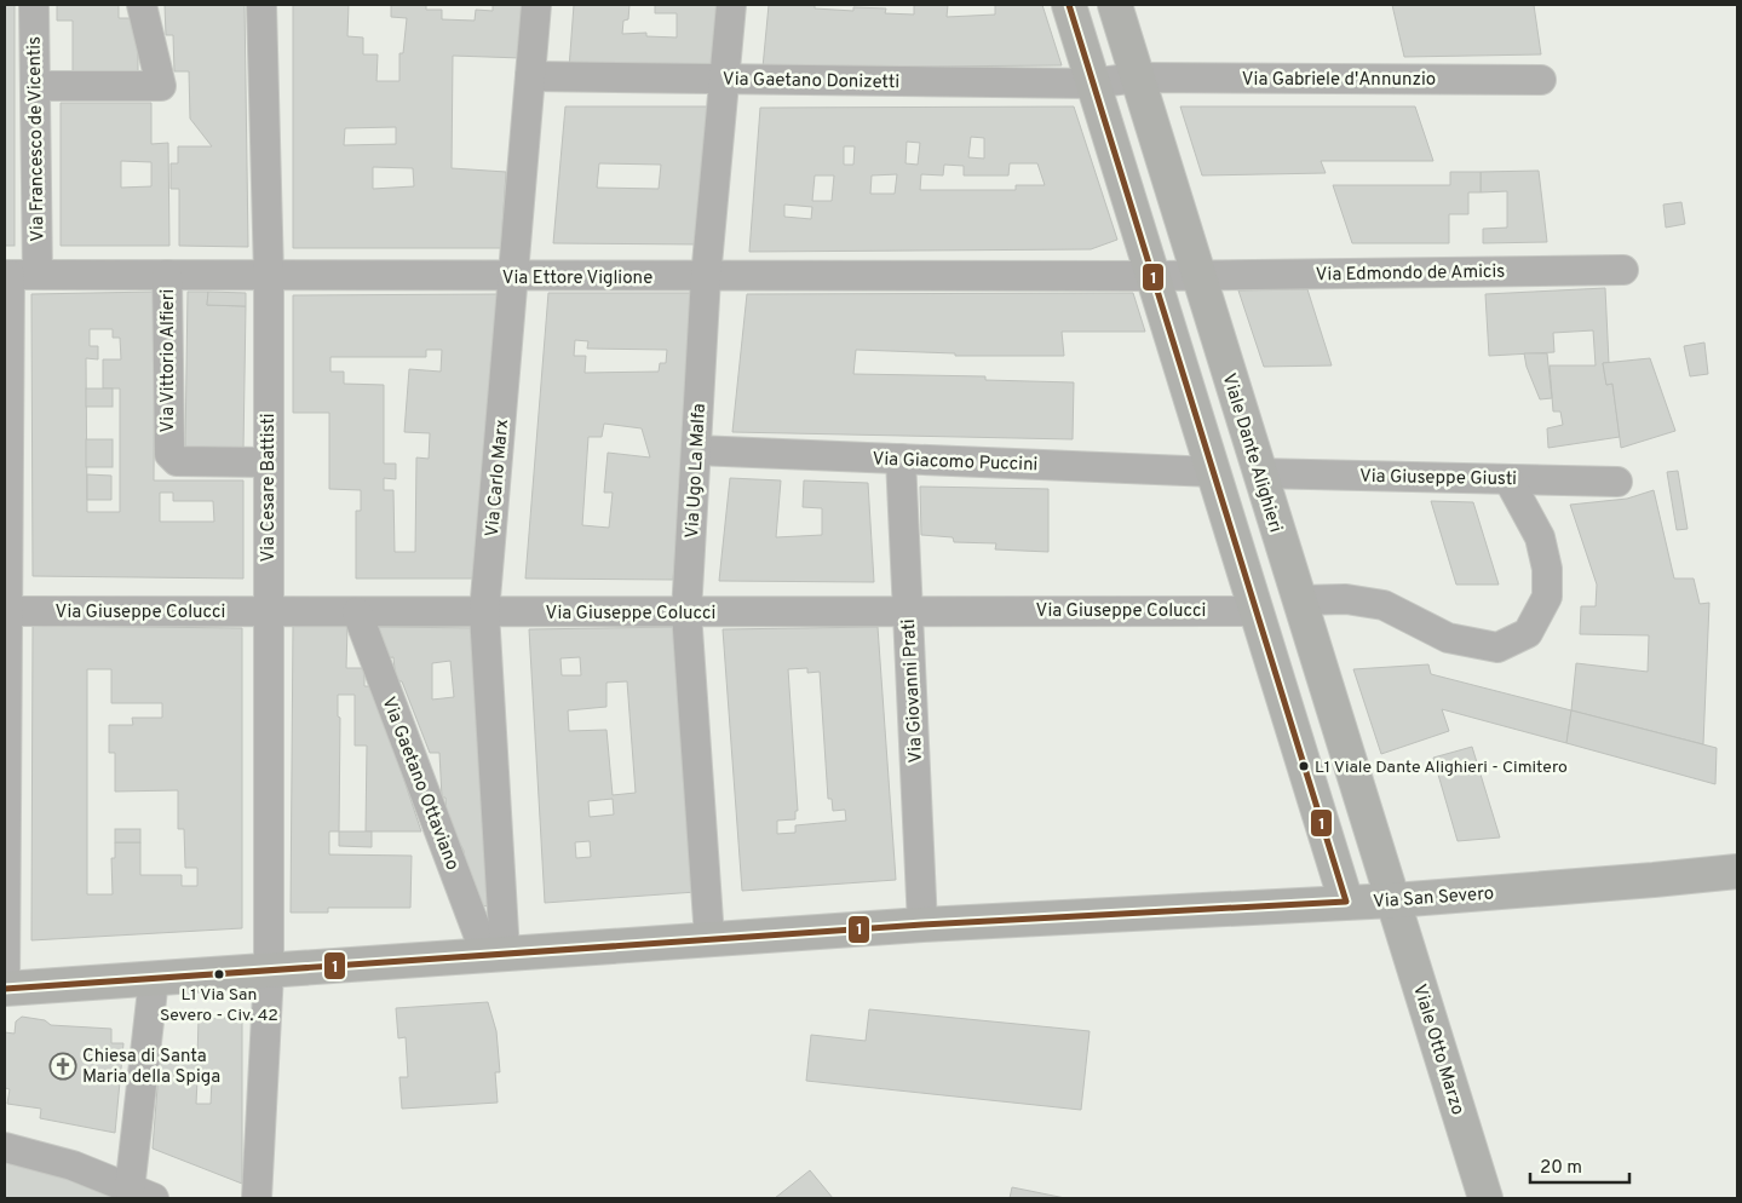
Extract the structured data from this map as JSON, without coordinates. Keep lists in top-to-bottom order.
{
  "streets": {
    "main road": ["Viale Dante Alighieri", "Via San Severo", "Viale Otto Marzo"],
    "street": [
      "Via Gabriele d'Annunzio",
      "Via Gaetano Donizetti",
      "Via Francesco de Vicentis",
      "Via Edmondo de Amicis",
      "Via Ettore Viglione",
      "Via Vittorio Alfieri",
      "Via Giacomo Puccini",
      "Via Ugo La Malfa",
      "Via Giuseppe Giusti",
      "Via Carlo Marx",
      "Via Cesare Battisti",
      "Via Giuseppe Colucci",
      "Via Giovanni Prati",
      "Via Gaetano Ottaviano"
    ]
  },
  "crossings": [
    ["Via Gabriele d'Annunzio", "Via Gaetano Donizetti"],
    ["Via Gabriele d'Annunzio", "Viale Dante Alighieri"],
    ["Via Gaetano Donizetti", "Via Ugo La Malfa"],
    ["Via Gaetano Donizetti", "Via Carlo Marx"],
    ["Via Francesco de Vicentis", "Via Ettore Viglione"],
    ["Via Francesco de Vicentis", "Via Giuseppe Colucci"],
    ["Via Francesco de Vicentis", "Via San Severo"],
    ["Via Edmondo de Amicis", "Via Ettore Viglione"],
    ["Via Edmondo de Amicis", "Viale Dante Alighieri"],
    ["Via Ettore Viglione", "Via Vittorio Alfieri"],
    ["Via Ettore Viglione", "Via Ugo La Malfa"],
    ["Via Ettore Viglione", "Via Carlo Marx"],
    ["Via Ettore Viglione", "Via Cesare Battisti"],
    ["Via Vittorio Alfieri", "Via Cesare Battisti"],
    ["Viale Dante Alighieri", "Via Giuseppe Giusti"],
    ["Viale Dante Alighieri", "Via San Severo"],
    ["Viale Dante Alighieri", "Viale Otto Marzo"],
    ["Via Giacomo Puccini", "Via Ugo La Malfa"],
    ["Via Giacomo Puccini", "Via Giovanni Prati"],
    ["Via Ugo La Malfa", "Via Giuseppe Colucci"],
    ["Via Ugo La Malfa", "Via San Severo"],
    ["Via Carlo Marx", "Via Giuseppe Colucci"],
    ["Via Carlo Marx", "Via Gaetano Ottaviano"],
    ["Via Carlo Marx", "Via San Severo"],
    ["Via Cesare Battisti", "Via Giuseppe Colucci"],
    ["Via Cesare Battisti", "Via San Severo"],
    ["Via Giuseppe Colucci", "Via Giovanni Prati"],
    ["Via Giuseppe Colucci", "Via Gaetano Ottaviano"],
    ["Via Giovanni Prati", "Via San Severo"],
    ["Via Gaetano Ottaviano", "Via San Severo"],
    ["Via San Severo", "Viale Otto Marzo"]
  ],
  "places": {
    "other": ["L1 Viale Dante Alighieri - Cimitero", "L1 Via San Severo - Civ. 42"],
    "church": ["Chiesa di Santa Maria della Spiga"]
  },
  "lines": ["transit line 1"],
  "scale_bar": "20 m"
}
